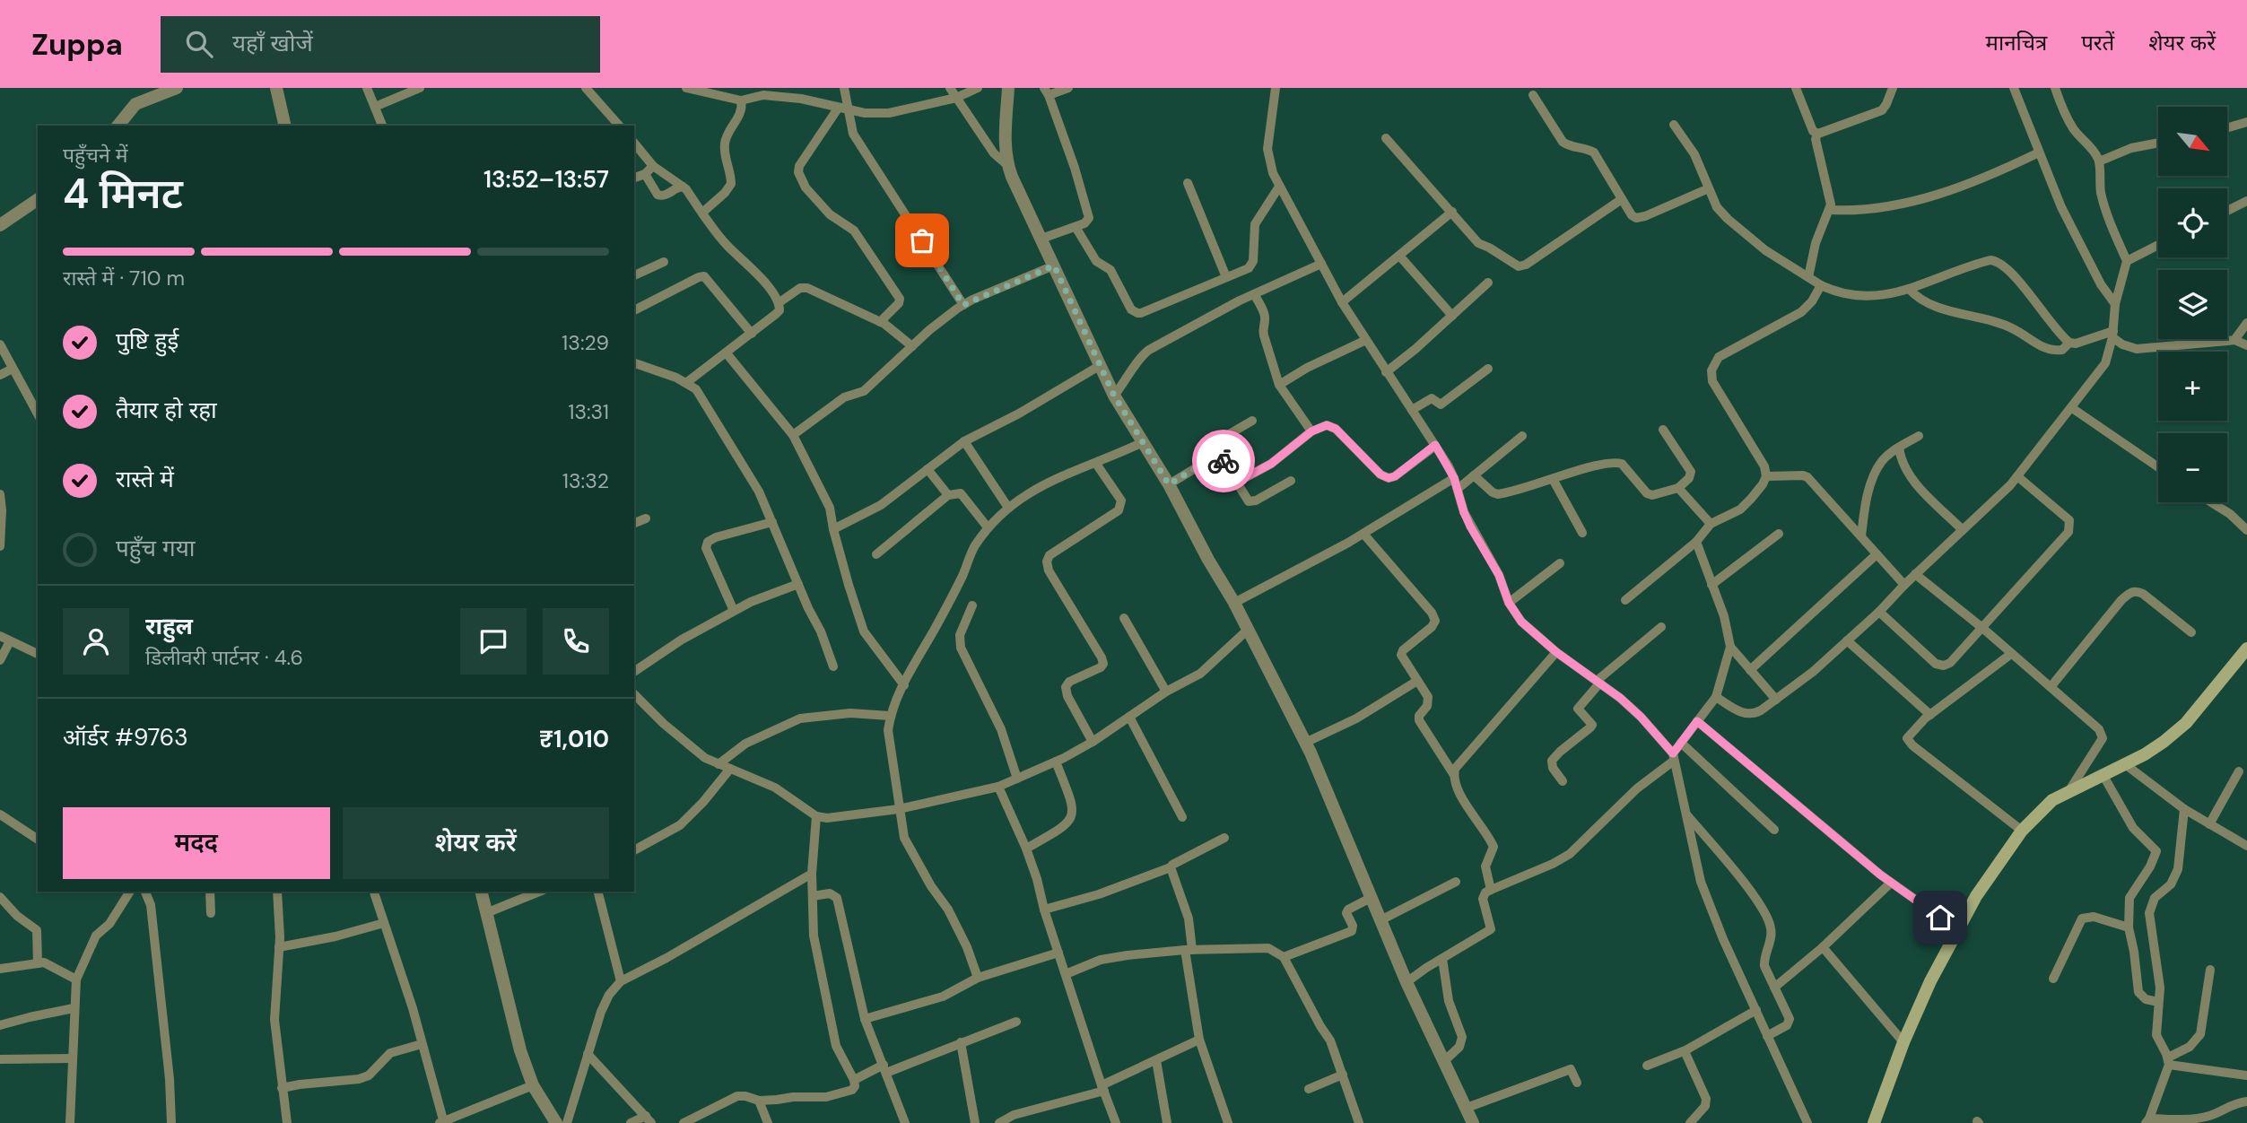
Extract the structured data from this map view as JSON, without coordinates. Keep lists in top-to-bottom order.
{
  "north": "bottom right",
  "page": {
    "header": "Zuppa",
    "search": "यहाँ खोजें",
    "nav": ["मानचित्र", "परतें", "शेयर करें"],
    "map_buttons": ["+", "−"],
    "heading": ["4 मिनट", "पहुँचने में", "13:52–13:57"],
    "panel": [
      "राहुल",
      "डिलीवरी पार्टनर · 4.6",
      "ऑर्डर #9763",
      "₹1,010"
    ],
    "bar": "रास्ते में · 710 m",
    "list": [
      ["पुष्टि हुई", "13:29"],
      ["तैयार हो रहा", "13:31"],
      ["रास्ते में", "13:32"],
      "पहुँच गया"
    ],
    "buttons": ["मदद", "शेयर करें"]
  }
}
